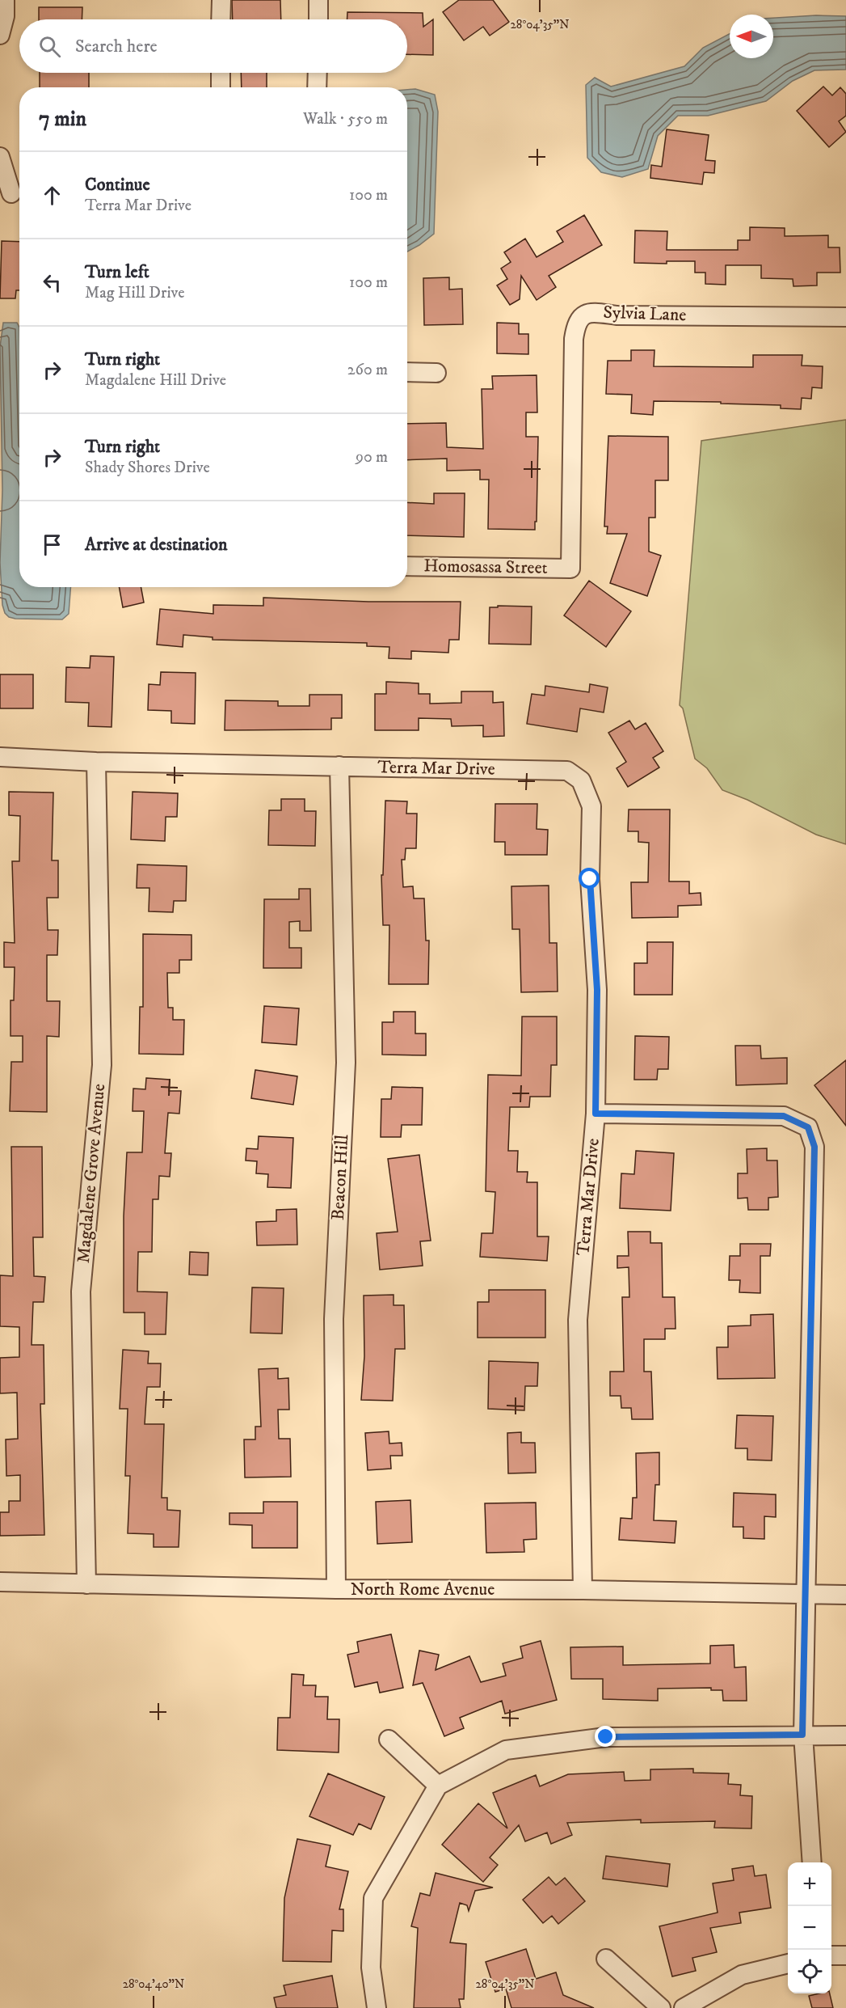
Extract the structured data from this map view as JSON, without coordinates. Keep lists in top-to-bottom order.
{
  "streets": {
    "street": [
      "Sylvia Lane",
      "Homosassa Street",
      "Terra Mar Drive",
      "Magdalene Grove Avenue",
      "Beacon Hill",
      "North Rome Avenue"
    ]
  },
  "crossings": [
    ["Sylvia Lane", "Homosassa Street"],
    ["Terra Mar Drive", "Magdalene Grove Avenue"],
    ["Terra Mar Drive", "Beacon Hill"],
    ["Terra Mar Drive", "North Rome Avenue"],
    ["Magdalene Grove Avenue", "North Rome Avenue"],
    ["Beacon Hill", "North Rome Avenue"]
  ],
  "north": "left",
  "page": {
    "search": "Search here",
    "heading": ["7 min", "Walk · 550 m"],
    "list": [
      ["Continue", "Terra Mar Drive", "100 m"],
      ["Turn left", "Mag Hill Drive", "100 m"],
      ["Turn right", "Magdalene Hill Drive", "260 m"],
      ["Turn right", "Shady Shores Drive", "90 m"],
      "Arrive at destination"
    ],
    "map_buttons": ["+", "−"]
  },
  "coordinates": ["28°04'35\"N", "28°04'40\"N"]
}
